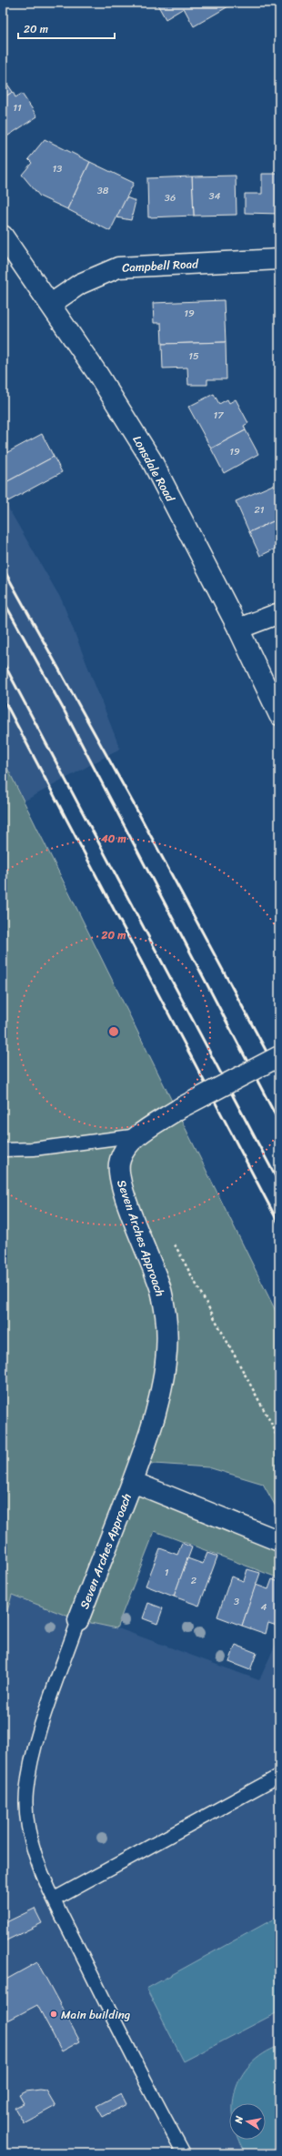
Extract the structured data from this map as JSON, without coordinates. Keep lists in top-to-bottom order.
{
  "streets": {
    "street": ["Campbell Road", "Lonsdale Road", "Seven Arches Approach"]
  },
  "crossings": [
    ["Campbell Road", "Lonsdale Road"]
  ],
  "places": ["Main building"],
  "house_numbers": [
    "11",
    "13",
    "38",
    "34",
    "36",
    "19",
    "15",
    "17",
    "19",
    "21",
    "1",
    "2",
    "3",
    "4"
  ],
  "scale_bar": "20 m",
  "north": "left",
  "rings": ["40 m", "20 m"]
}
